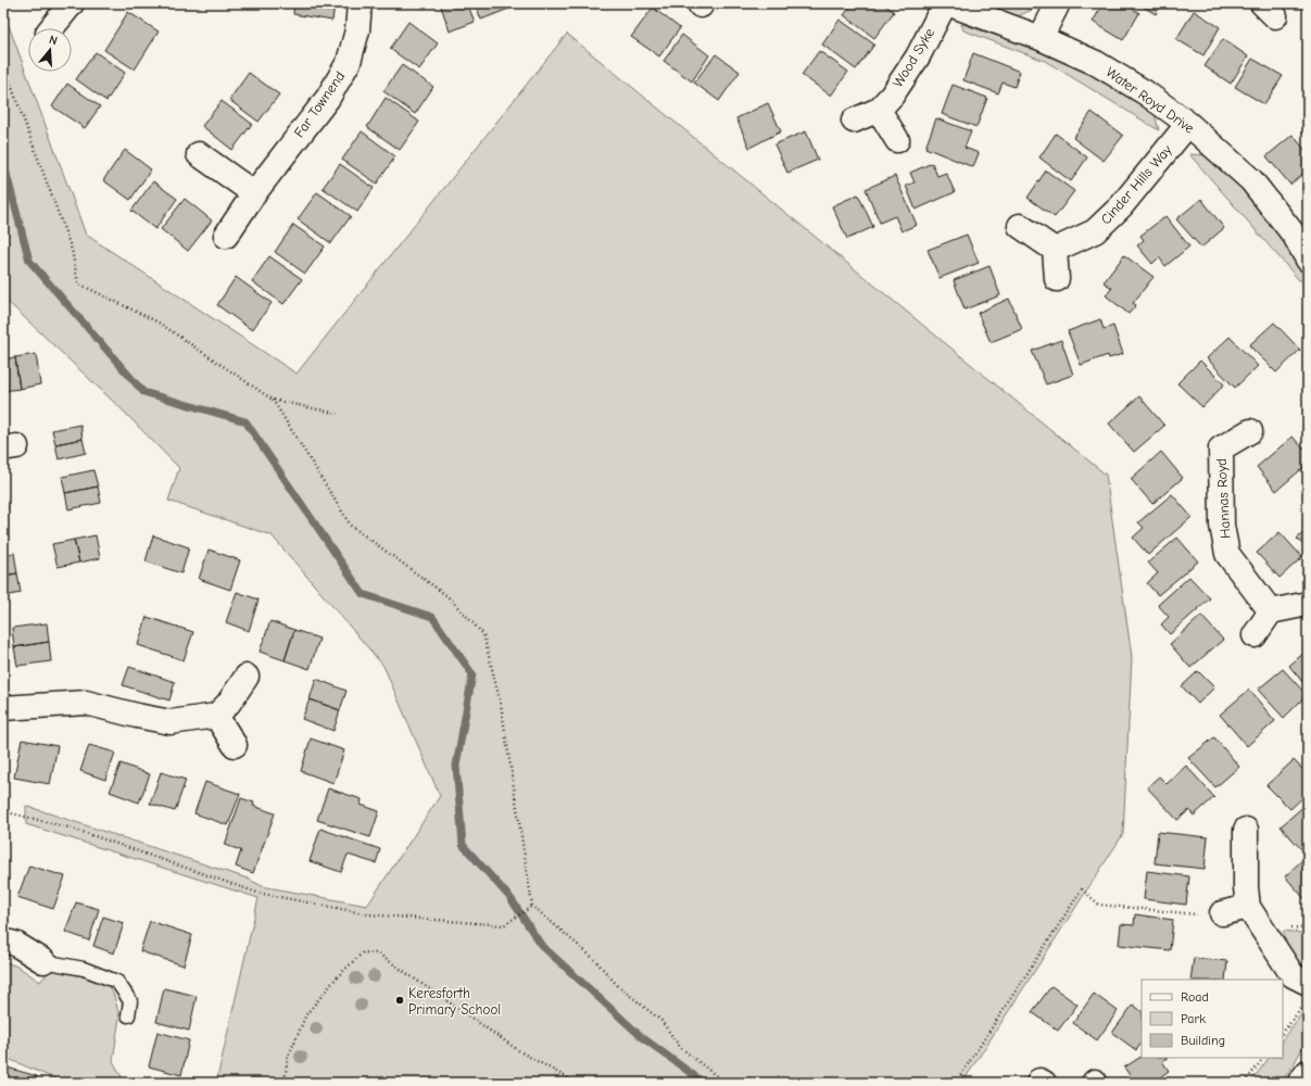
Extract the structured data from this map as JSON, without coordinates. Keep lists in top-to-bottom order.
{
  "streets": {
    "street": [
      "Wood Syke",
      "Water Royd Drive",
      "Far Townend",
      "Cinder Hills Way",
      "Hannas Royd"
    ]
  },
  "crossings": [
    ["Wood Syke", "Water Royd Drive"],
    ["Water Royd Drive", "Cinder Hills Way"]
  ],
  "places": ["Keresforth Primary School"],
  "legend": ["Road", "Park", "Building"],
  "north": "top"
}
